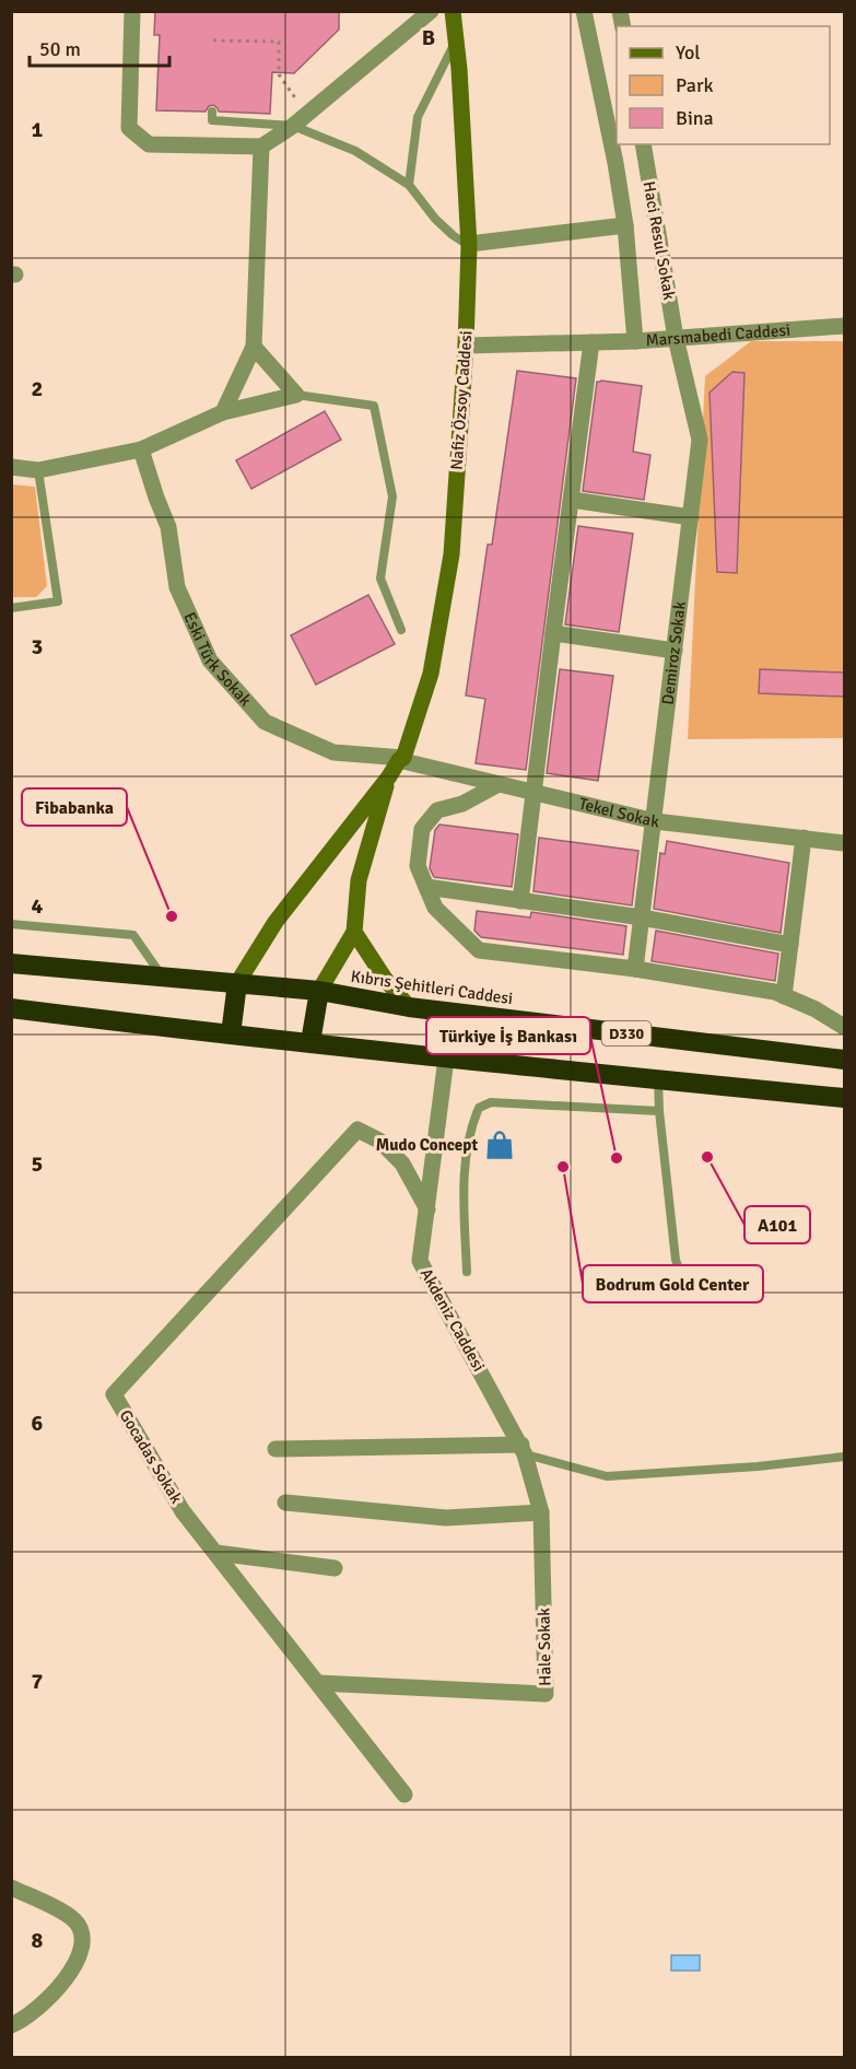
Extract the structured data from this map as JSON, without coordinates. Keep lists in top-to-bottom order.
{
  "streets": {
    "highway": ["Kıbrıs Şehitleri Caddesi", "D330"],
    "main road": ["Nafiz Özsoy Caddesi"],
    "street": [
      "Haci Resul Sokak",
      "Marsmabedi Caddesi",
      "Demiroz Sokak",
      "Eski Türk Sokak",
      "Tekel Sokak",
      "Akdeniz Caddesi",
      "Gocadas Sokak",
      "Hale Sokak"
    ]
  },
  "crossings": [
    ["Haci Resul Sokak", "Marsmabedi Caddesi"],
    ["Haci Resul Sokak", "Demiroz Sokak"],
    ["Marsmabedi Caddesi", "Nafiz Özsoy Caddesi"],
    ["Marsmabedi Caddesi", "Demiroz Sokak"],
    ["Nafiz Özsoy Caddesi", "Eski Türk Sokak"],
    ["Nafiz Özsoy Caddesi", "Tekel Sokak"],
    ["Nafiz Özsoy Caddesi", "Kıbrıs Şehitleri Caddesi"],
    ["Demiroz Sokak", "Tekel Sokak"],
    ["Eski Türk Sokak", "Tekel Sokak"],
    ["Akdeniz Caddesi", "Gocadas Sokak"],
    ["Akdeniz Caddesi", "Hale Sokak"],
    ["Gocadas Sokak", "Hale Sokak"]
  ],
  "places": {
    "other": [
      "Fibabanka",
      "A101",
      "Türkiye İş Bankası",
      "Bodrum Gold Center"
    ],
    "shop": ["Mudo Concept"]
  },
  "legend": ["Yol", "Park", "Bina"],
  "scale_bar": "50 m",
  "grid": {
    "columns": ["B"],
    "rows": [
      "1",
      "2",
      "3",
      "4",
      "5",
      "6",
      "7",
      "8"
    ]
  }
}
